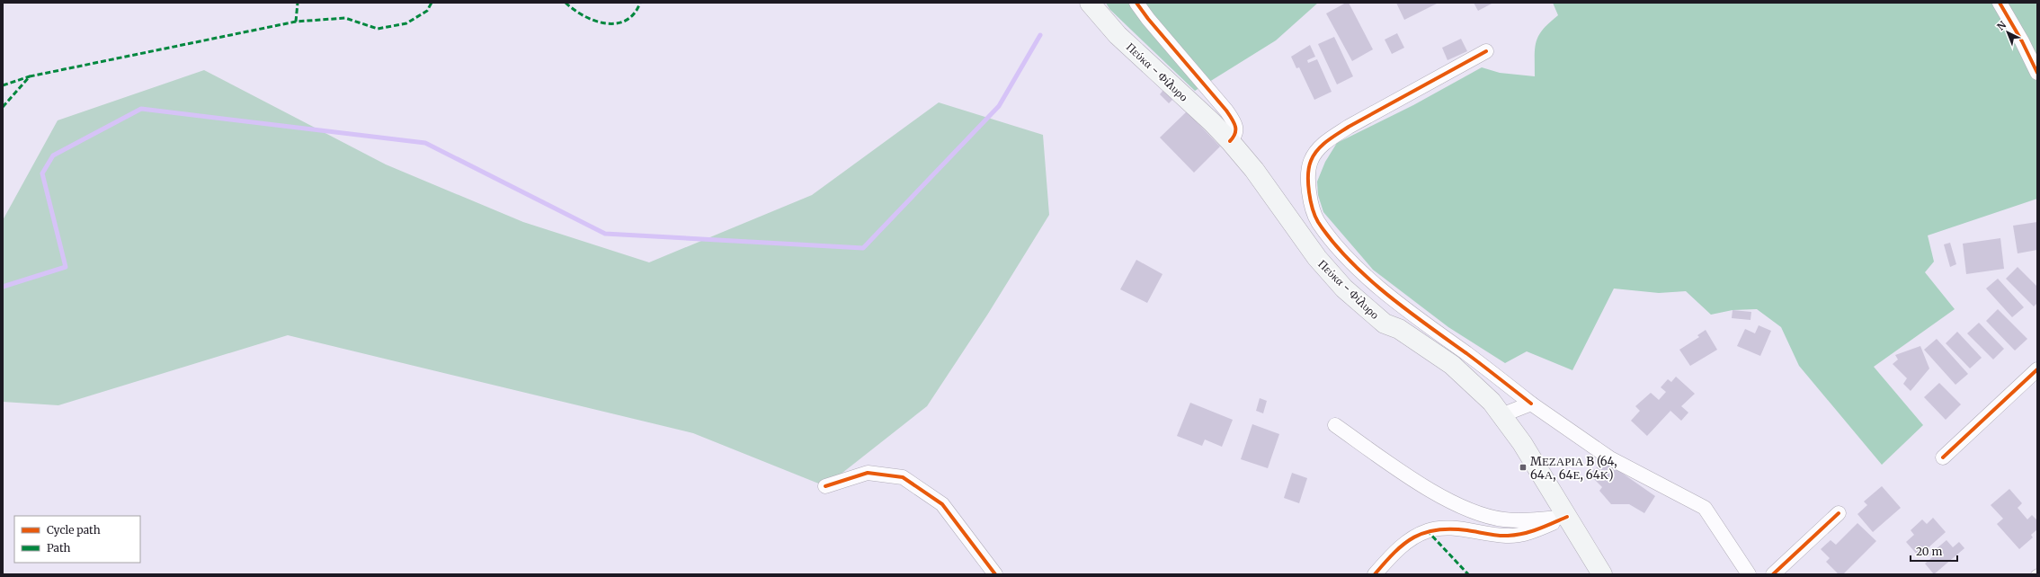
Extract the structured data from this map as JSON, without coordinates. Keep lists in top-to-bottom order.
{
  "streets": {
    "main road": ["Πεύκα - Φίλυρο"]
  },
  "places": {
    "transit": ["ΜΕΖΑΡΙΑ B (64, 64Α, 64Ε, 64Κ)"]
  },
  "legend": ["Cycle path", "Path"],
  "scale_bar": "20 m",
  "north": "top left"
}
